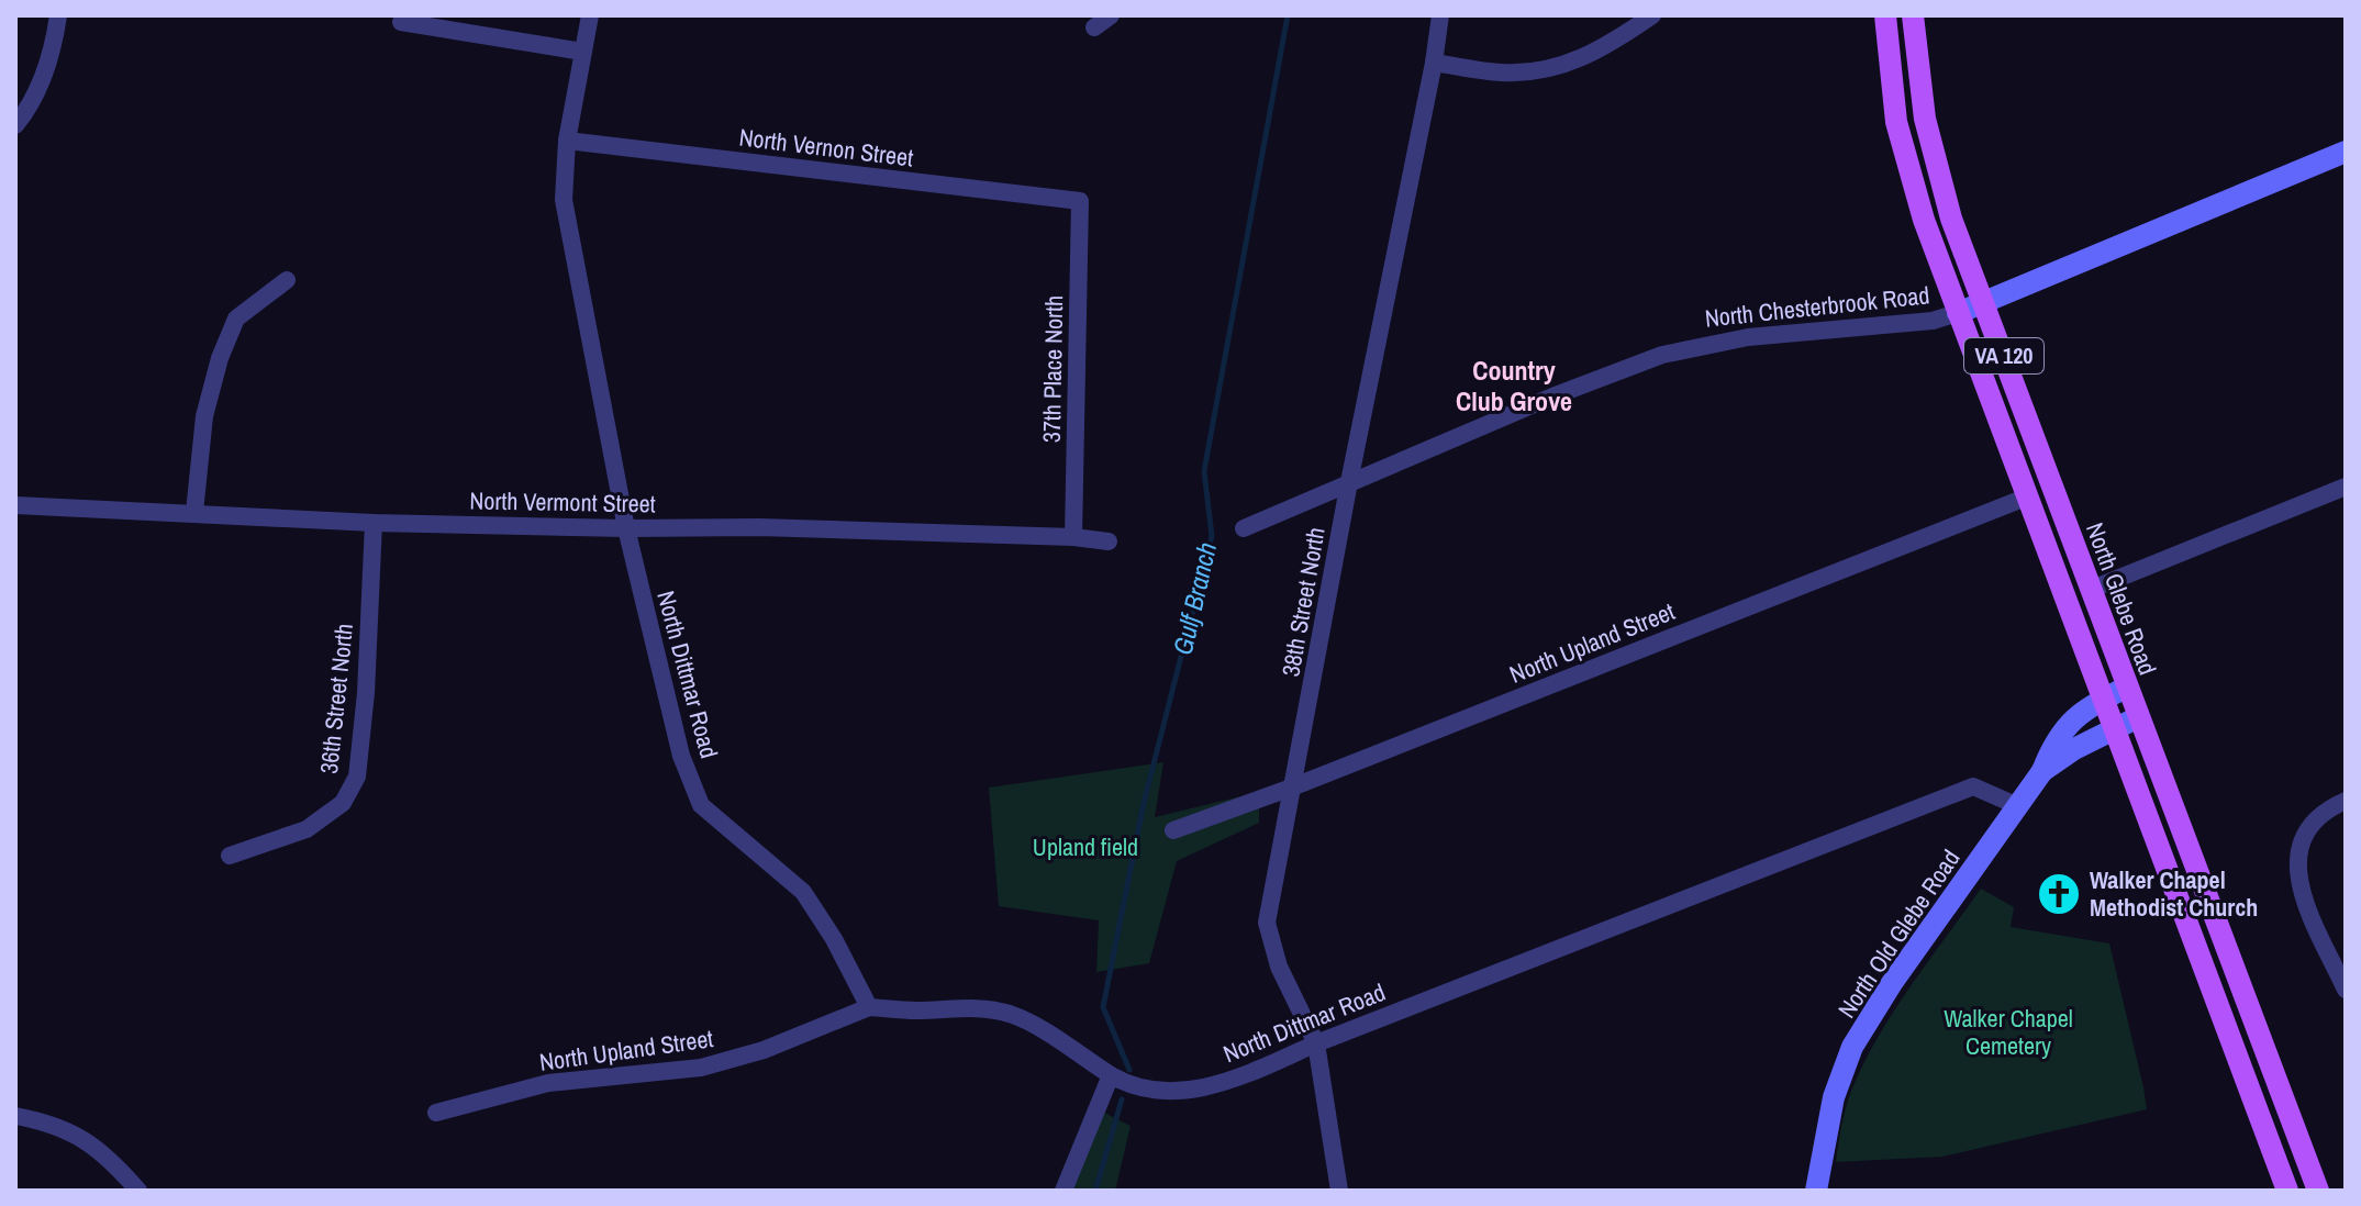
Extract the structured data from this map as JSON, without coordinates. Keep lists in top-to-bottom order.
{
  "streets": {
    "main road": ["VA 120", "North Glebe Road"],
    "street": [
      "North Vernon Street",
      "North Chesterbrook Road",
      "37th Place North",
      "North Vermont Street",
      "38th Street North",
      "North Upland Street",
      "North Dittmar Road",
      "36th Street North",
      "North Old Glebe Road"
    ]
  },
  "crossings": [
    ["North Vernon Street", "37th Place North"],
    ["North Vernon Street", "North Dittmar Road"],
    ["North Chesterbrook Road", "VA 120"],
    ["North Chesterbrook Road", "North Glebe Road"],
    ["North Chesterbrook Road", "38th Street North"],
    ["VA 120", "North Upland Street"],
    ["VA 120", "North Old Glebe Road"],
    ["37th Place North", "North Vermont Street"],
    ["North Vermont Street", "North Dittmar Road"],
    ["North Vermont Street", "36th Street North"],
    ["North Glebe Road", "North Old Glebe Road"],
    ["38th Street North", "North Upland Street"],
    ["38th Street North", "North Dittmar Road"],
    ["North Upland Street", "North Dittmar Road"],
    ["North Dittmar Road", "North Old Glebe Road"]
  ],
  "districts": ["Country Club Grove"],
  "water": ["Gulf Branch"],
  "parks": ["Upland field", "Walker Chapel Cemetery"],
  "places": {
    "church": ["Walker Chapel Methodist Church"]
  }
}
